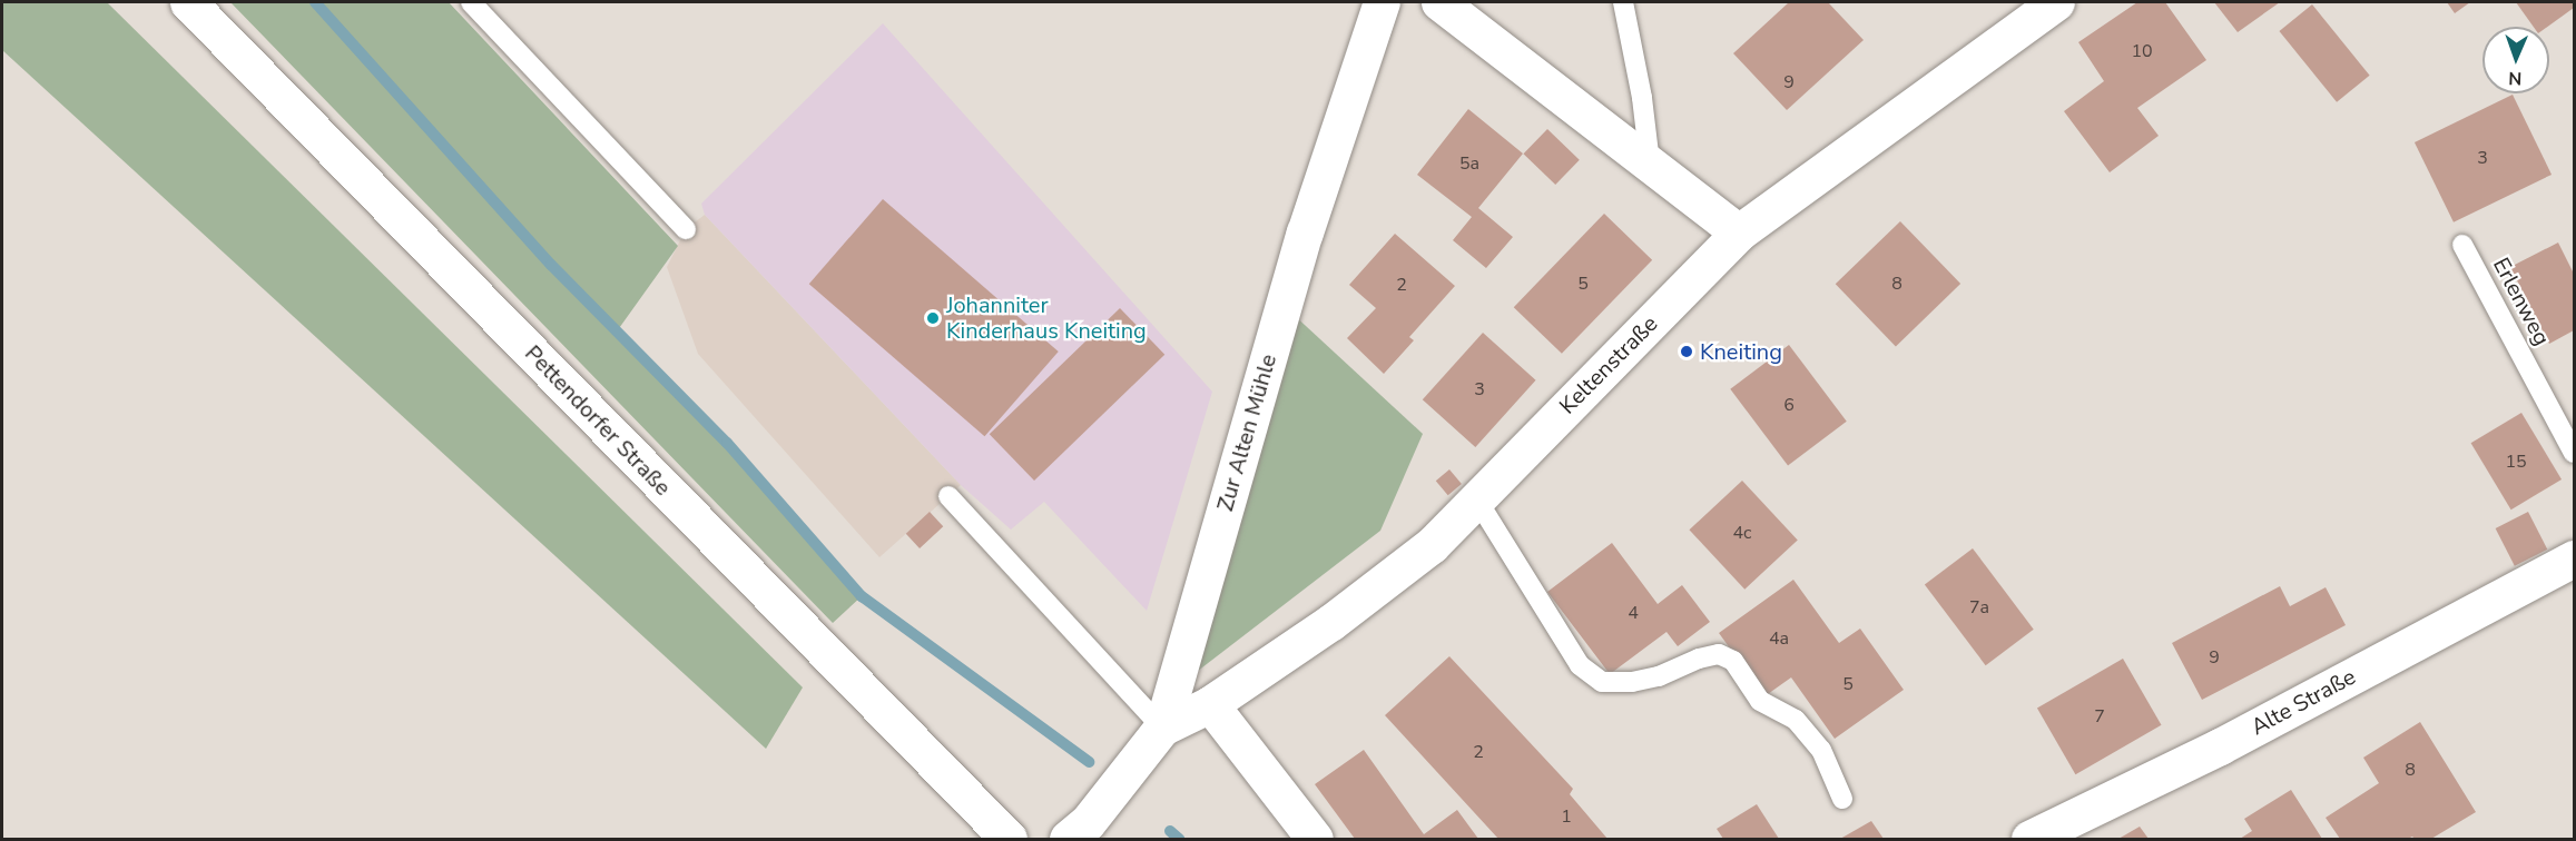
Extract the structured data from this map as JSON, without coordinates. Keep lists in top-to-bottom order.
{
  "streets": {
    "street": [
      "Keltenstraße",
      "Pettendorfer Straße",
      "Zur Alten Mühle",
      "Alte Straße"
    ],
    "lane": ["Erlenweg"]
  },
  "crossings": [
    ["Keltenstraße", "Zur Alten Mühle"]
  ],
  "places": ["Johanniter Kinderhaus Kneiting", "Kneiting"],
  "house_numbers": [
    "10",
    "9",
    "3",
    "5a",
    "5",
    "8",
    "2",
    "3",
    "6",
    "15",
    "4c",
    "7a",
    "4",
    "4a",
    "9",
    "5",
    "7",
    "2",
    "8",
    "1"
  ],
  "north": "bottom"
}
